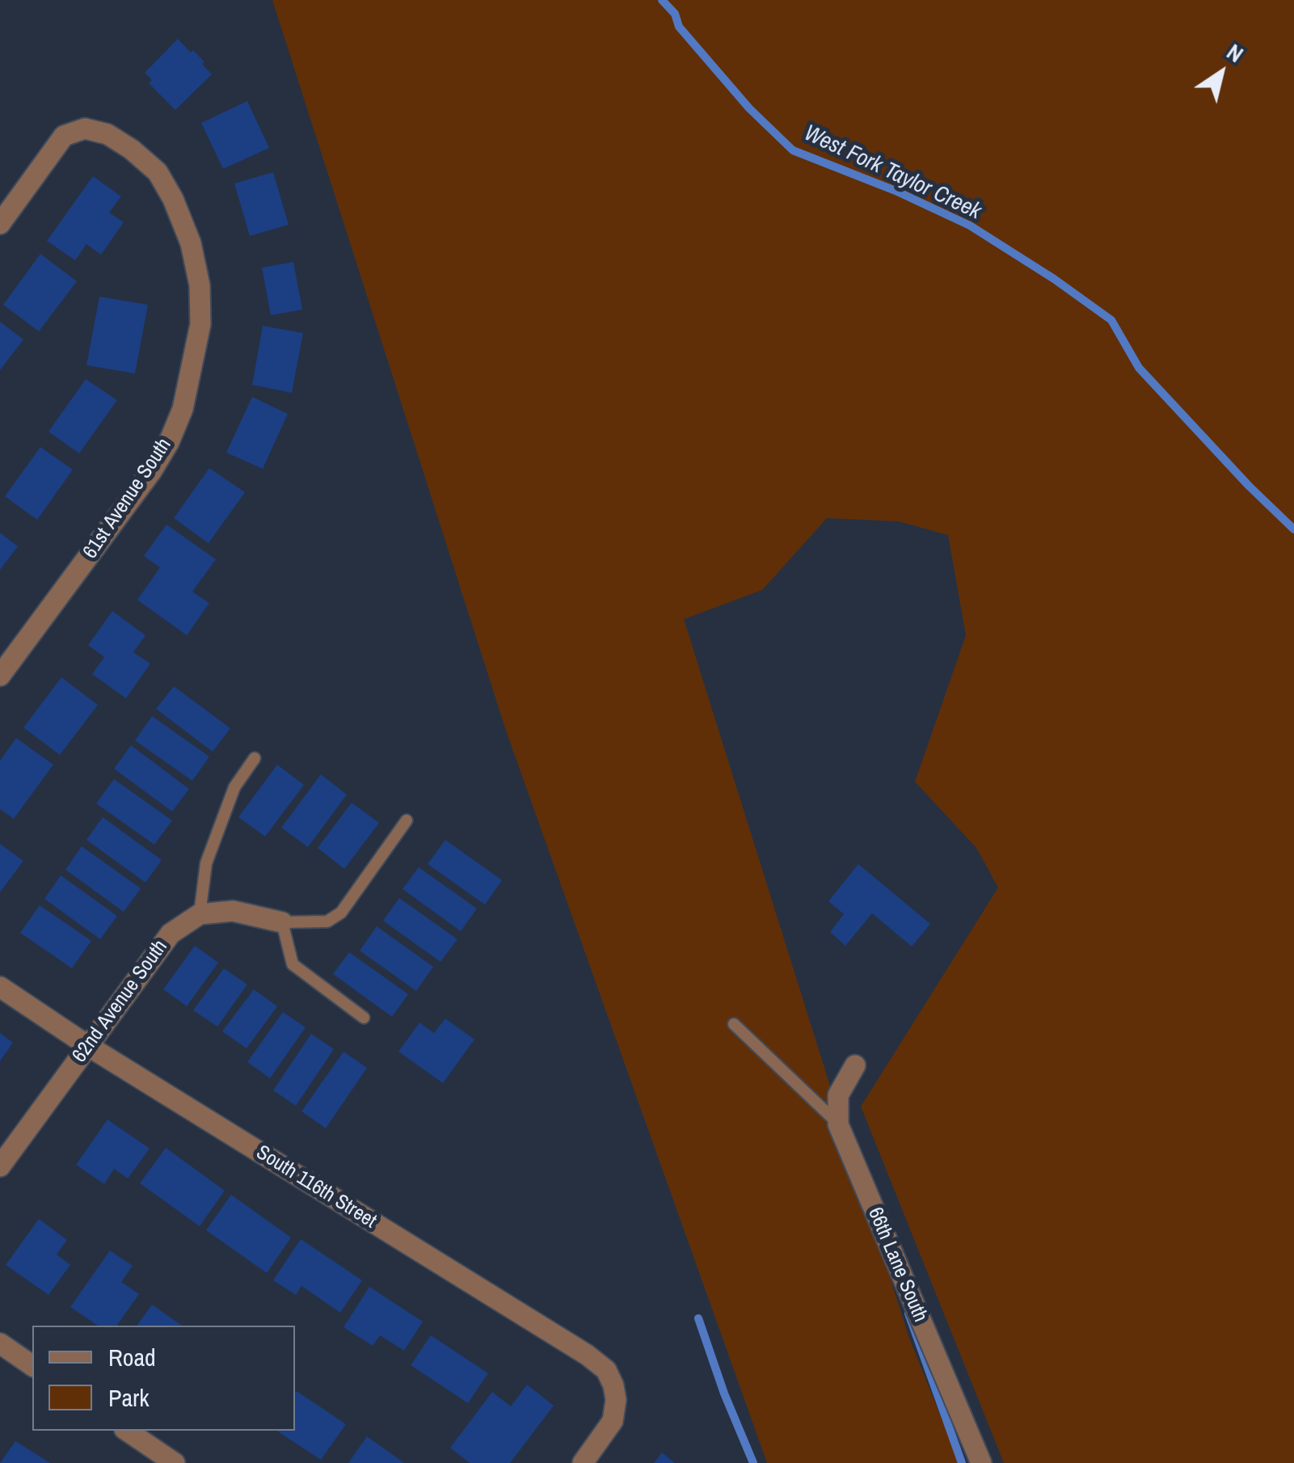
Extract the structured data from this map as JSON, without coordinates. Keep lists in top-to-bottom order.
{
  "streets": {
    "street": [
      "61st Avenue South",
      "62nd Avenue South",
      "South 116th Street",
      "66th Lane South"
    ]
  },
  "crossings": [
    ["62nd Avenue South", "South 116th Street"]
  ],
  "water": ["West Fork Taylor Creek"],
  "legend": ["Road", "Park"],
  "north": "top right"
}
